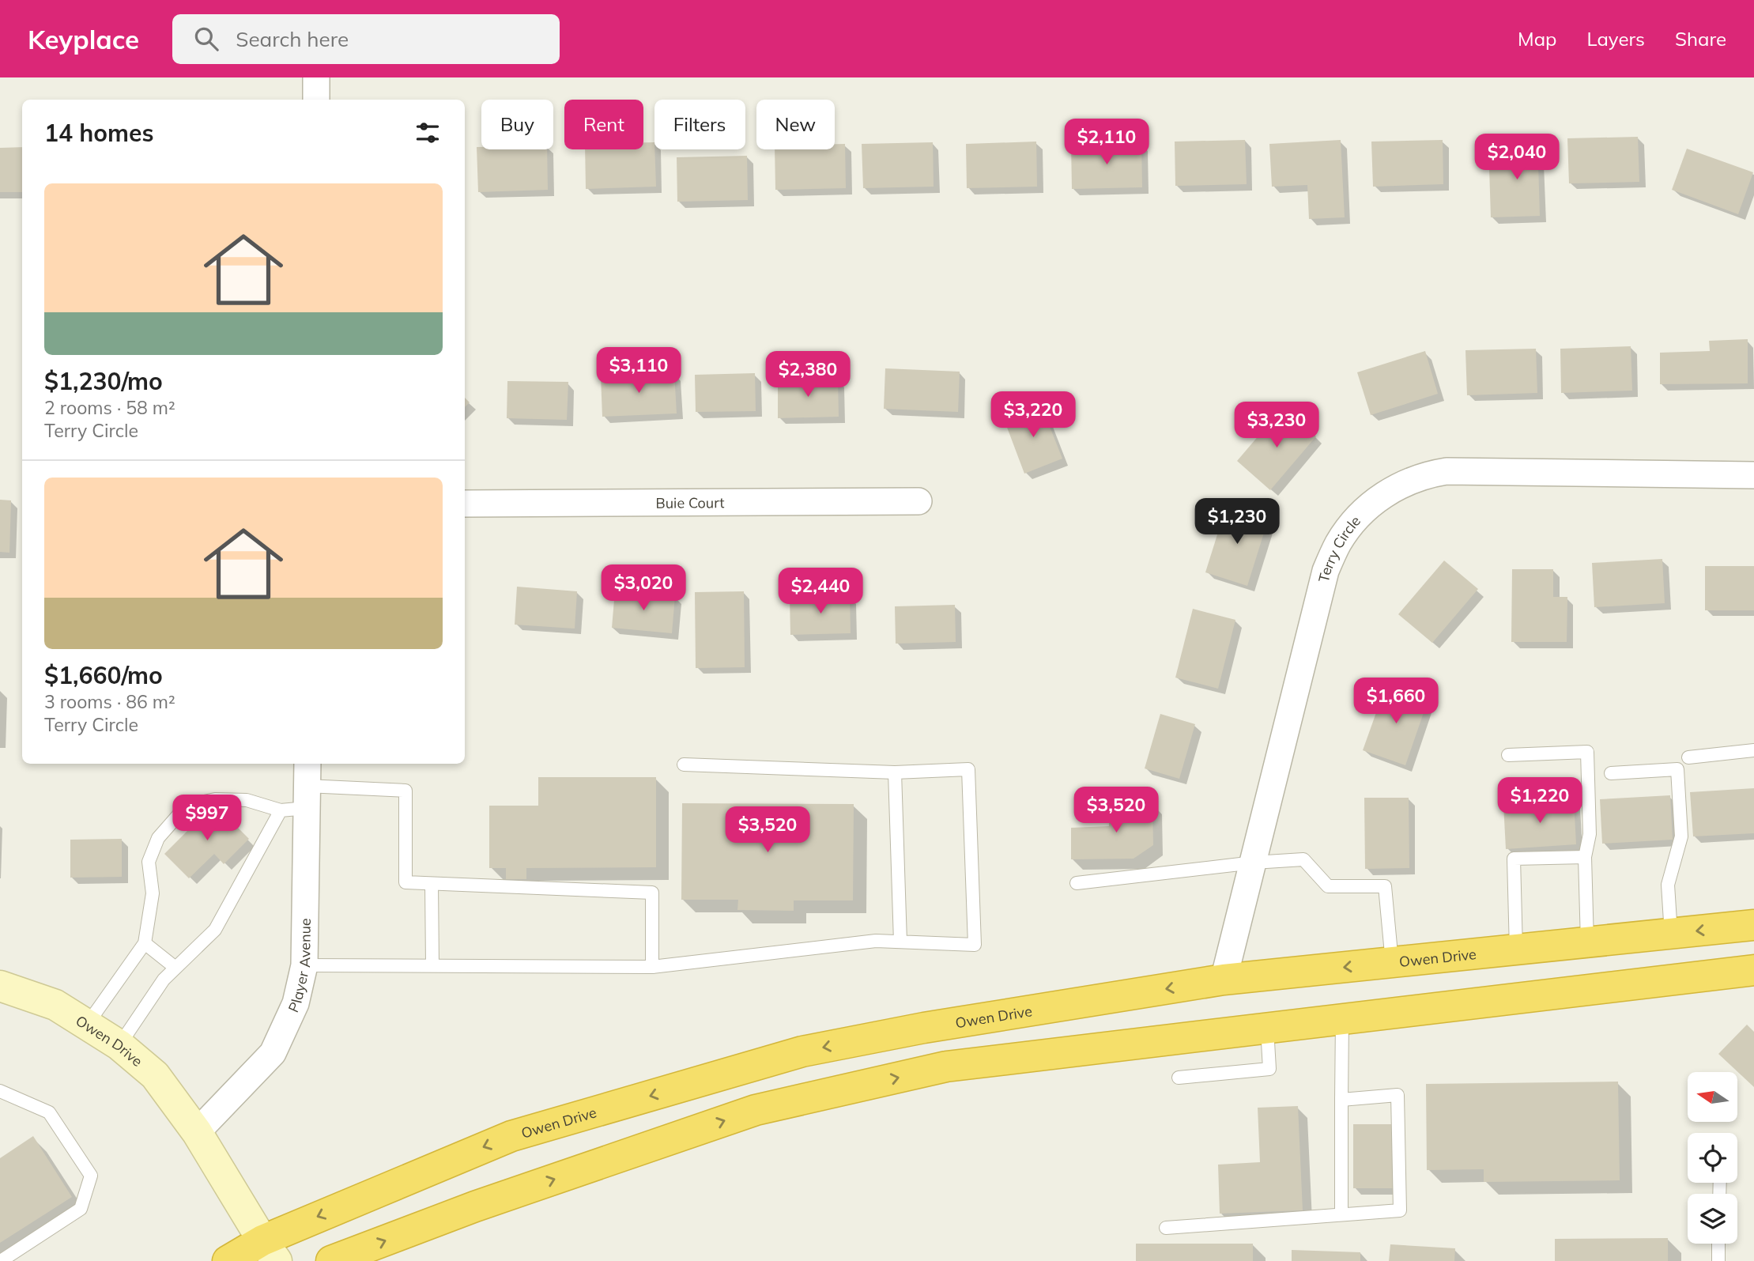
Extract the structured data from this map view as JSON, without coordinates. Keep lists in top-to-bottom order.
{
  "streets": {
    "highway": ["Owen Drive"],
    "street": ["Buie Court", "Terry Circle", "Player Avenue"]
  },
  "crossings": [
    ["Terry Circle", "Owen Drive"],
    ["Owen Drive", "Player Avenue"]
  ],
  "north": "left",
  "page": {
    "header": "Keyplace",
    "search": "Search here",
    "nav": ["Map", "Layers", "Share"],
    "chip": [
      "Buy",
      "Rent",
      "Filters",
      "New"
    ],
    "heading": "14 homes",
    "price": [
      "$2,110",
      "$2,040",
      "$3,110",
      "$2,380",
      "$3,220",
      "$3,230",
      "$1,230",
      "$3,020",
      "$2,440",
      "$1,660",
      "$1,220",
      "$3,520",
      "$997",
      "$3,520"
    ],
    "list": [
      {
        "name": "$1,230/mo",
        "note": "2 rooms · 58 m² · Terry Circle"
      },
      {
        "name": "$1,660/mo",
        "note": "3 rooms · 86 m² · Terry Circle"
      }
    ]
  }
}
